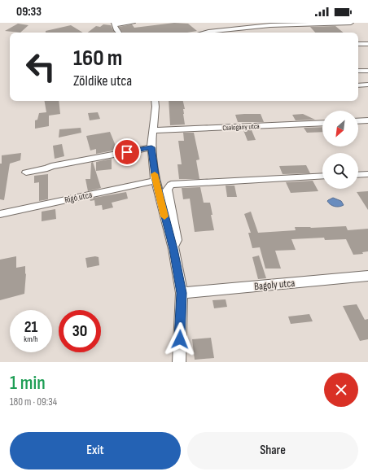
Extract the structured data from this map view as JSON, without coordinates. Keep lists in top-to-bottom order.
{
  "streets": {
    "street": ["Csalogány utca", "Rigó utca", "Bagoly utca"]
  },
  "north": "bottom left",
  "page": {
    "status": "09:33",
    "turn": ["160 m", "Zöldike utca"],
    "speed": "21 km/h",
    "limit": "30",
    "heading": ["1 min", "180 m · 09:34"],
    "buttons": ["Exit", "Share"]
  }
}
